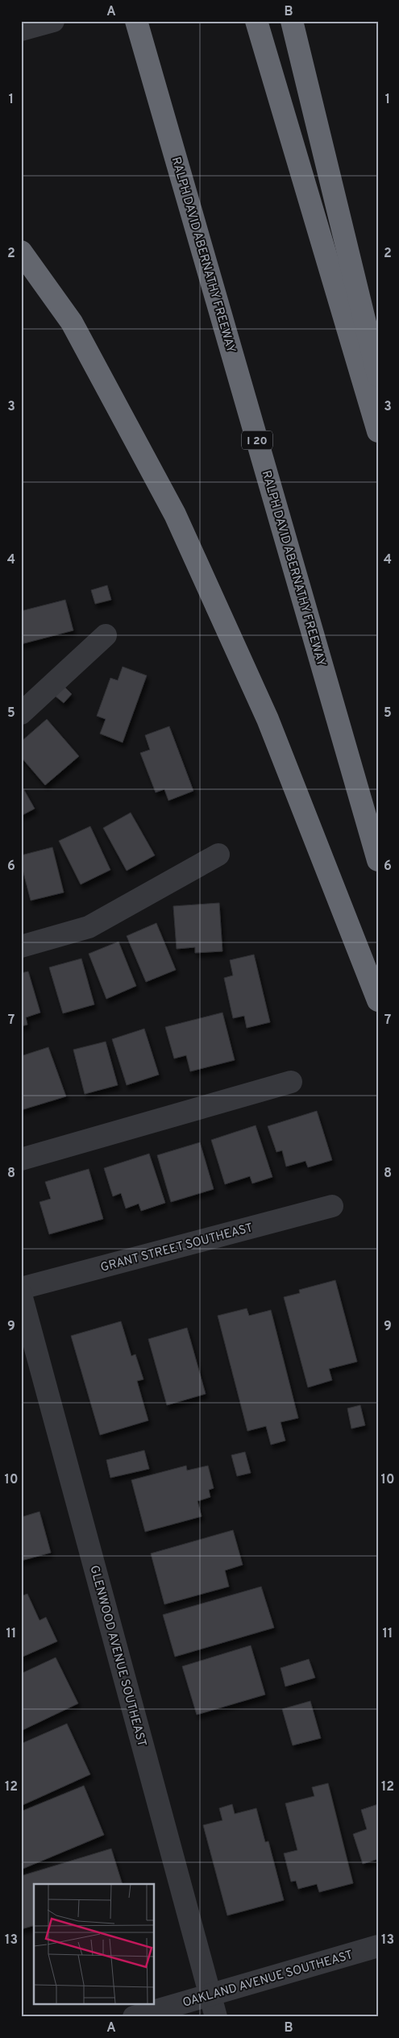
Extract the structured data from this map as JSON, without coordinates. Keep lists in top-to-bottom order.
{
  "streets": {
    "highway": ["RALPH DAVID ABERNATHY FREEWAY", "I 20"],
    "street": ["GRANT STREET SOUTHEAST", "GLENWOOD AVENUE SOUTHEAST", "OAKLAND AVENUE SOUTHEAST"]
  },
  "crossings": [
    ["GLENWOOD AVENUE SOUTHEAST", "OAKLAND AVENUE SOUTHEAST"]
  ],
  "grid": {
    "columns": ["A", "B"],
    "rows": [
      "1",
      "2",
      "3",
      "4",
      "5",
      "6",
      "7",
      "8",
      "9",
      "10",
      "11",
      "12",
      "13"
    ]
  }
}
